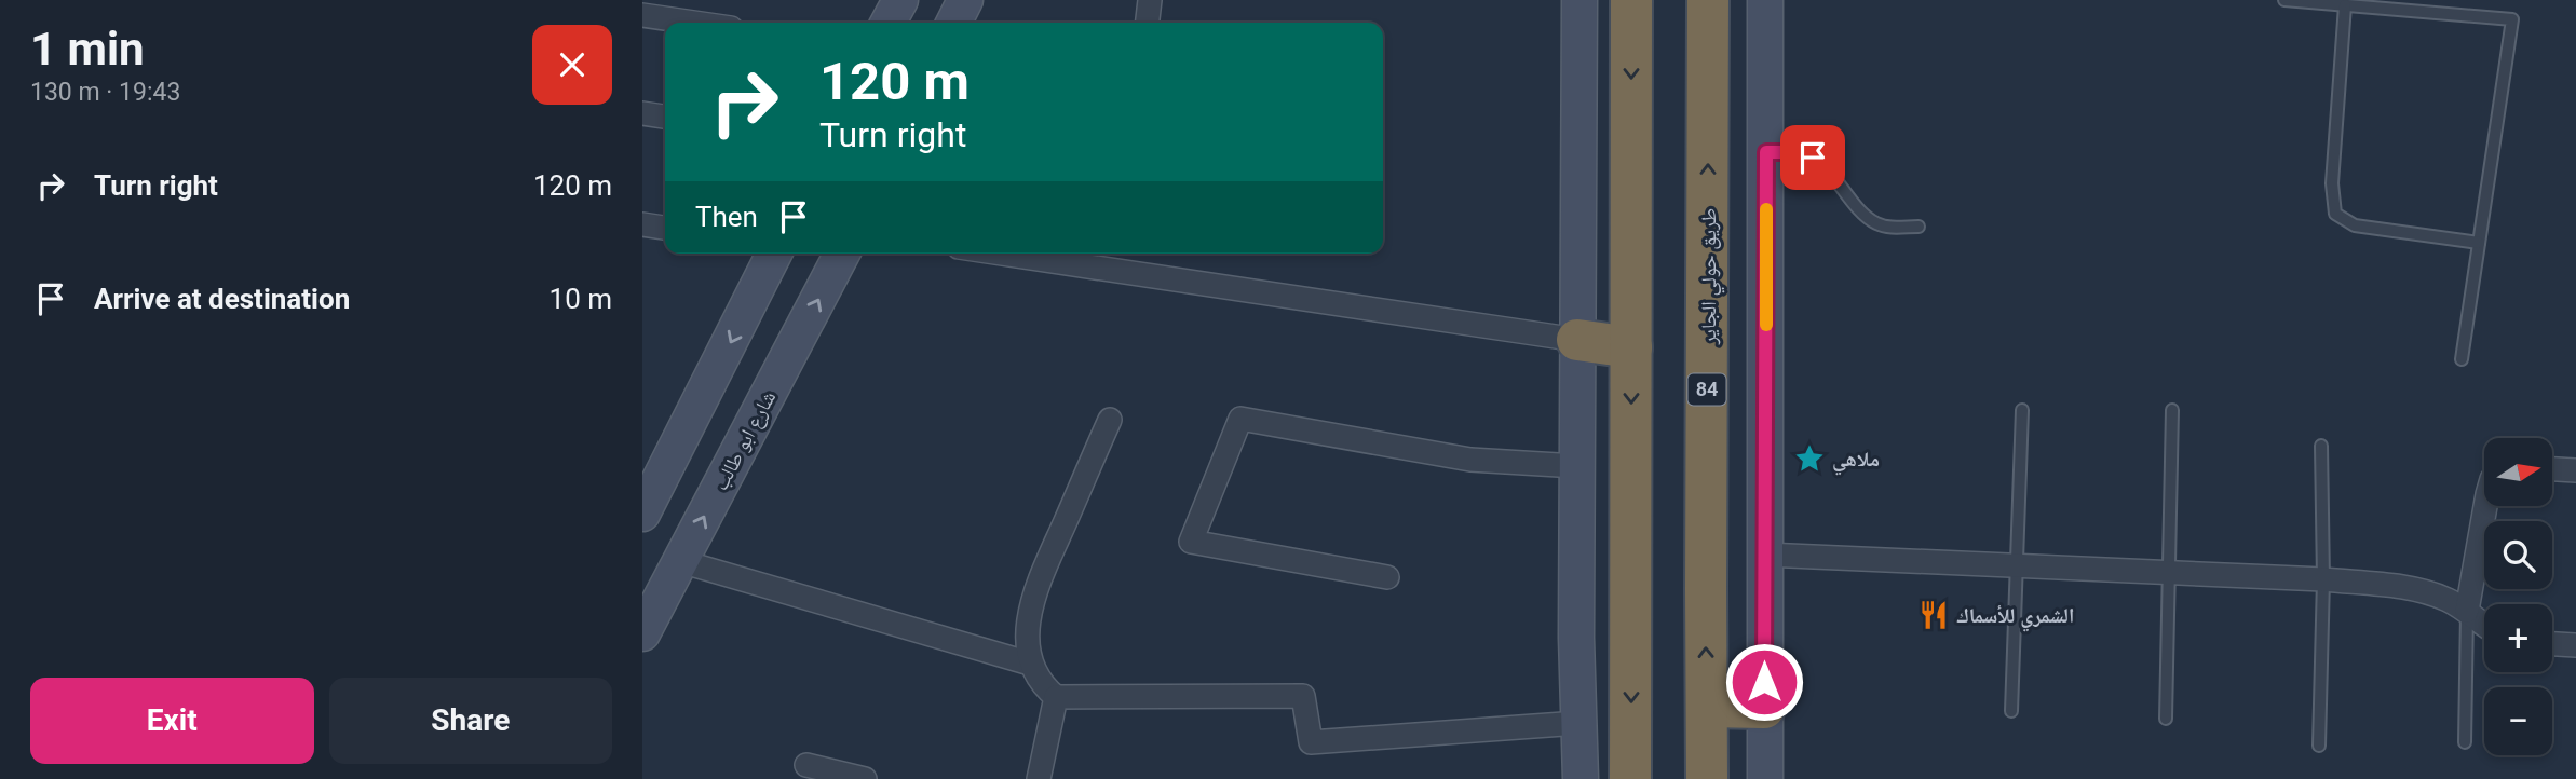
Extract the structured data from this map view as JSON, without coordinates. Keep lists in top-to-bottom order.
{
  "streets": {
    "highway": ["طريق حولي الجاير", "84"],
    "main road": ["شارع ابو طالب"]
  },
  "places": {
    "place": ["ملاهي"],
    "restaurant": ["الشمري للأسماك"]
  },
  "north": "right",
  "page": {
    "heading": ["1 min", "130 m · 19:43"],
    "turn": ["120 m", "Turn right"],
    "list": [
      {
        "name": "Turn right",
        "value": "120 m"
      },
      {
        "name": "Arrive at destination",
        "value": "10 m"
      }
    ],
    "then": "Then",
    "map_buttons": ["+", "−"],
    "buttons": ["Exit", "Share"]
  }
}
